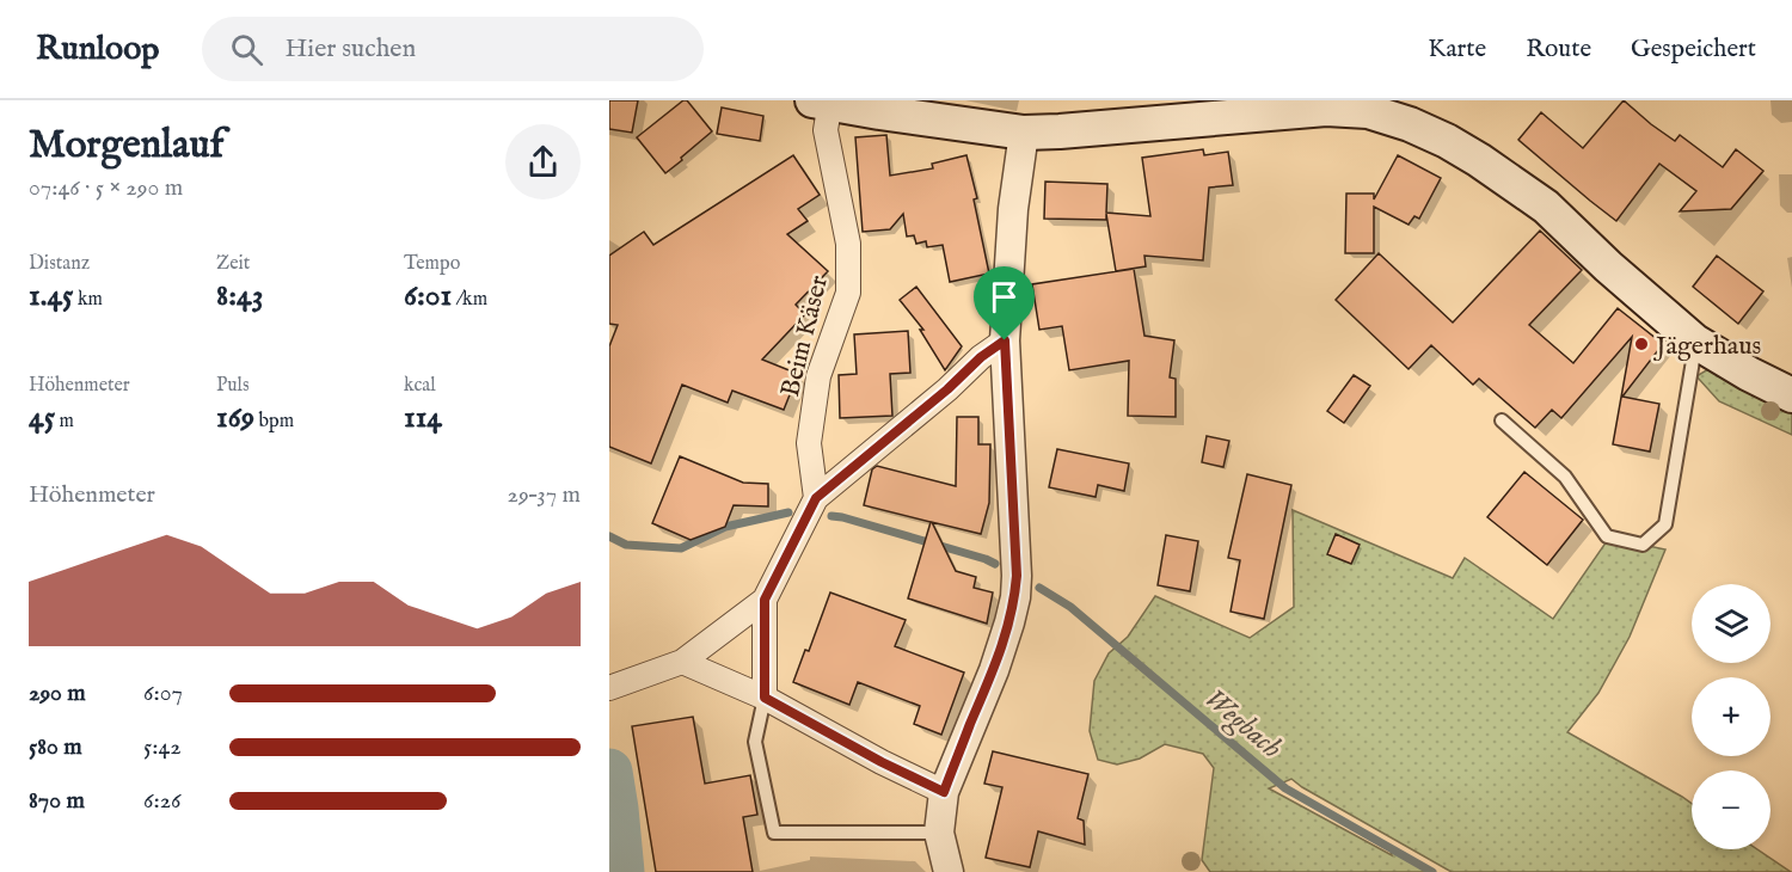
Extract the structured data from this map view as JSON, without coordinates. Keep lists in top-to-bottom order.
{
  "streets": {
    "street": ["Beim Käser"]
  },
  "water": ["Wegbach"],
  "places": ["Jägerhaus"],
  "page": {
    "header": "Runloop",
    "search": "Hier suchen",
    "nav": ["Karte", "Route", "Gespeichert"],
    "heading": ["Morgenlauf", "07:46 · 5 × 290 m"],
    "stats": [
      ["Distanz", "1.45 km"],
      ["Zeit", "8:43"],
      ["Tempo", "6:01 /km"],
      ["Höhenmeter", "45 m"],
      ["Puls", "169 bpm"],
      ["kcal", "114"]
    ],
    "chart": ["Höhenmeter", "29–37 m"],
    "map_buttons": ["+", "−"],
    "list": [
      {
        "name": "290 m",
        "note": "6:07"
      },
      {
        "name": "580 m",
        "note": "5:42"
      },
      {
        "name": "870 m",
        "note": "6:26"
      }
    ]
  }
}
